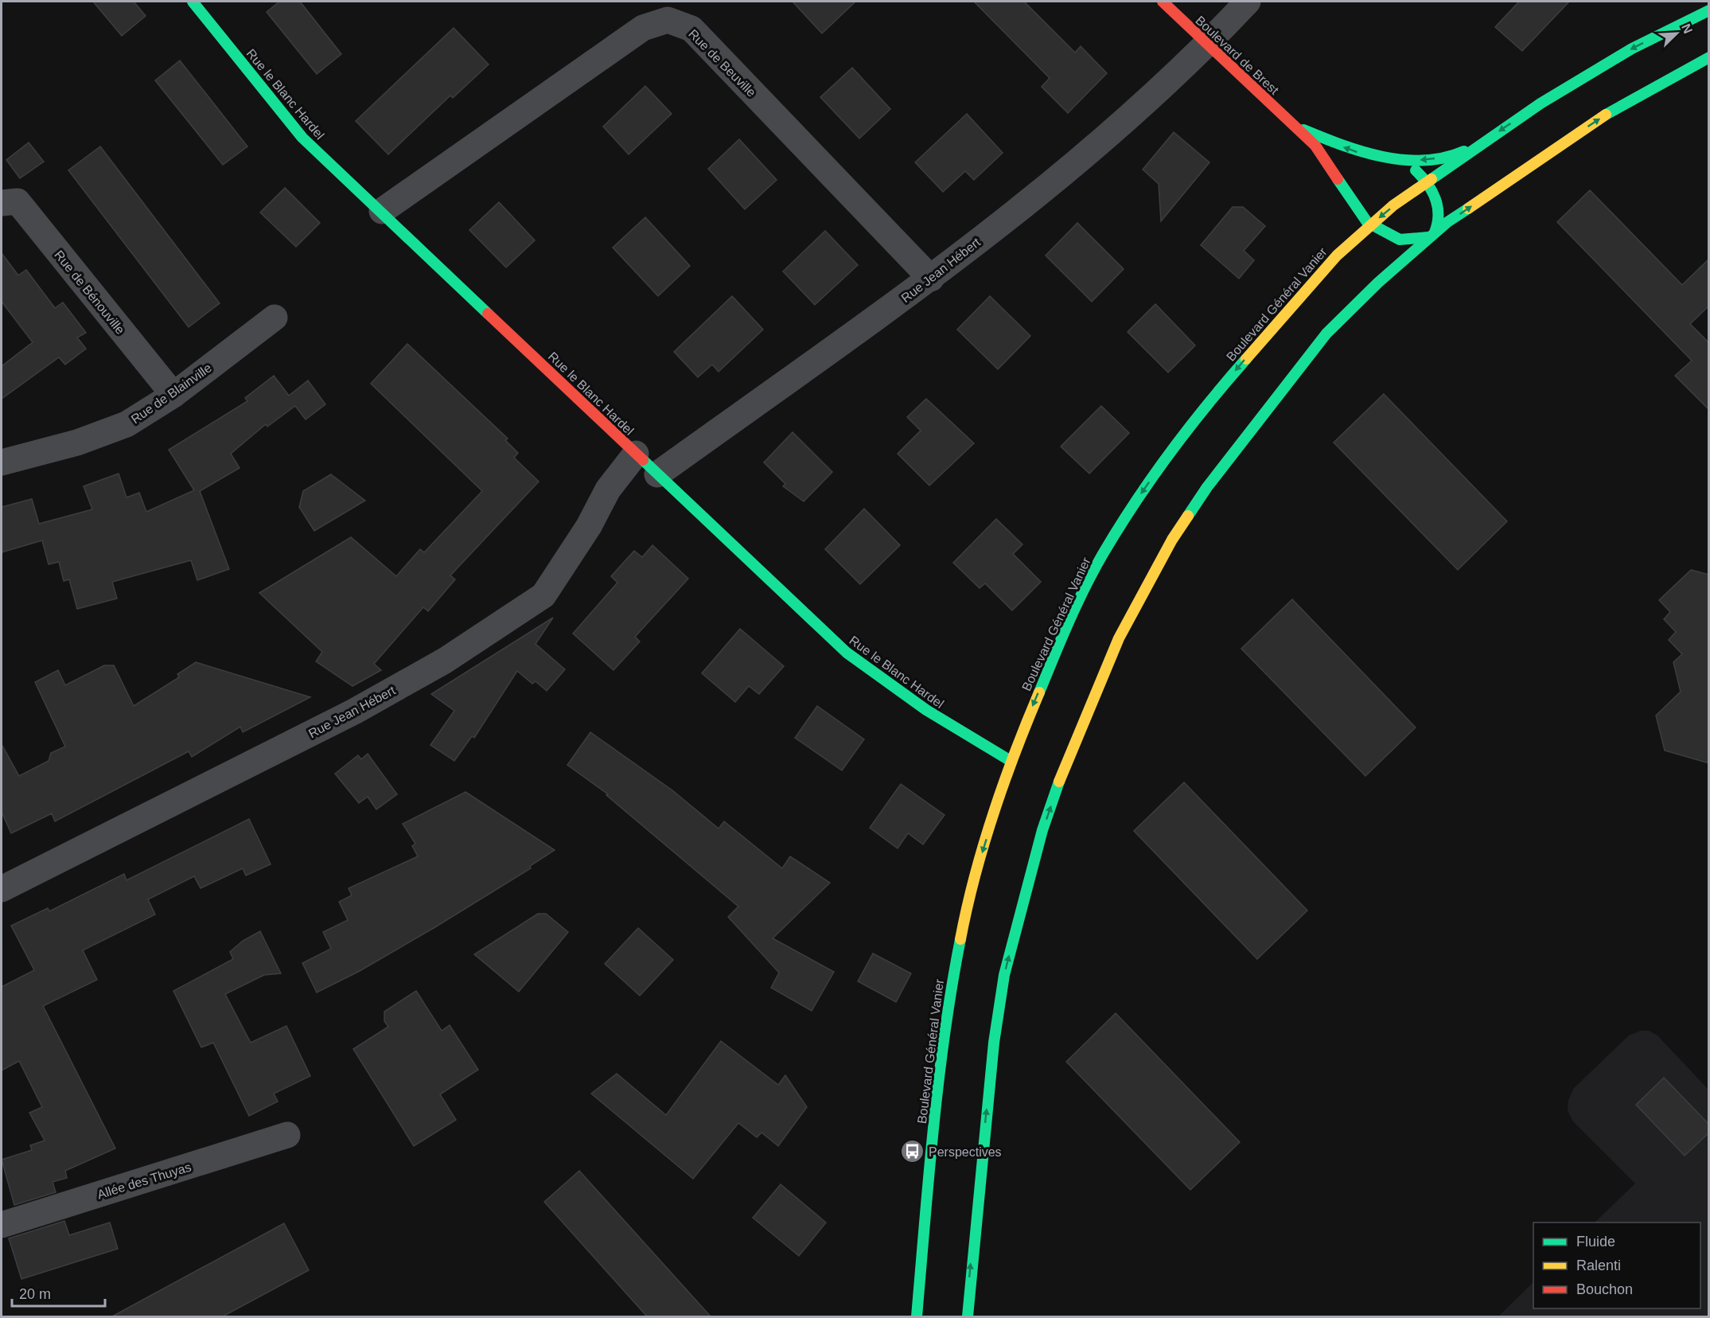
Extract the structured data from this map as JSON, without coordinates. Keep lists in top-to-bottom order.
{
  "streets": {
    "street": [
      "Boulevard de Brest",
      "Rue de Beuville",
      "Rue le Blanc Hardel",
      "Rue Jean Hébert",
      "Rue de Bénouville",
      "Boulevard Général Vanier",
      "Rue de Blainville",
      "Allée des Thuyas"
    ]
  },
  "crossings": [
    ["Boulevard de Brest", "Rue Jean Hébert"],
    ["Rue de Beuville", "Rue le Blanc Hardel"],
    ["Rue de Beuville", "Rue Jean Hébert"],
    ["Rue le Blanc Hardel", "Rue Jean Hébert"],
    ["Rue le Blanc Hardel", "Boulevard Général Vanier"],
    ["Rue de Bénouville", "Rue de Blainville"]
  ],
  "places": {
    "bus stop": ["Perspectives"]
  },
  "legend": ["Fluide", "Ralenti", "Bouchon"],
  "scale_bar": "20 m",
  "north": "top right"
}
